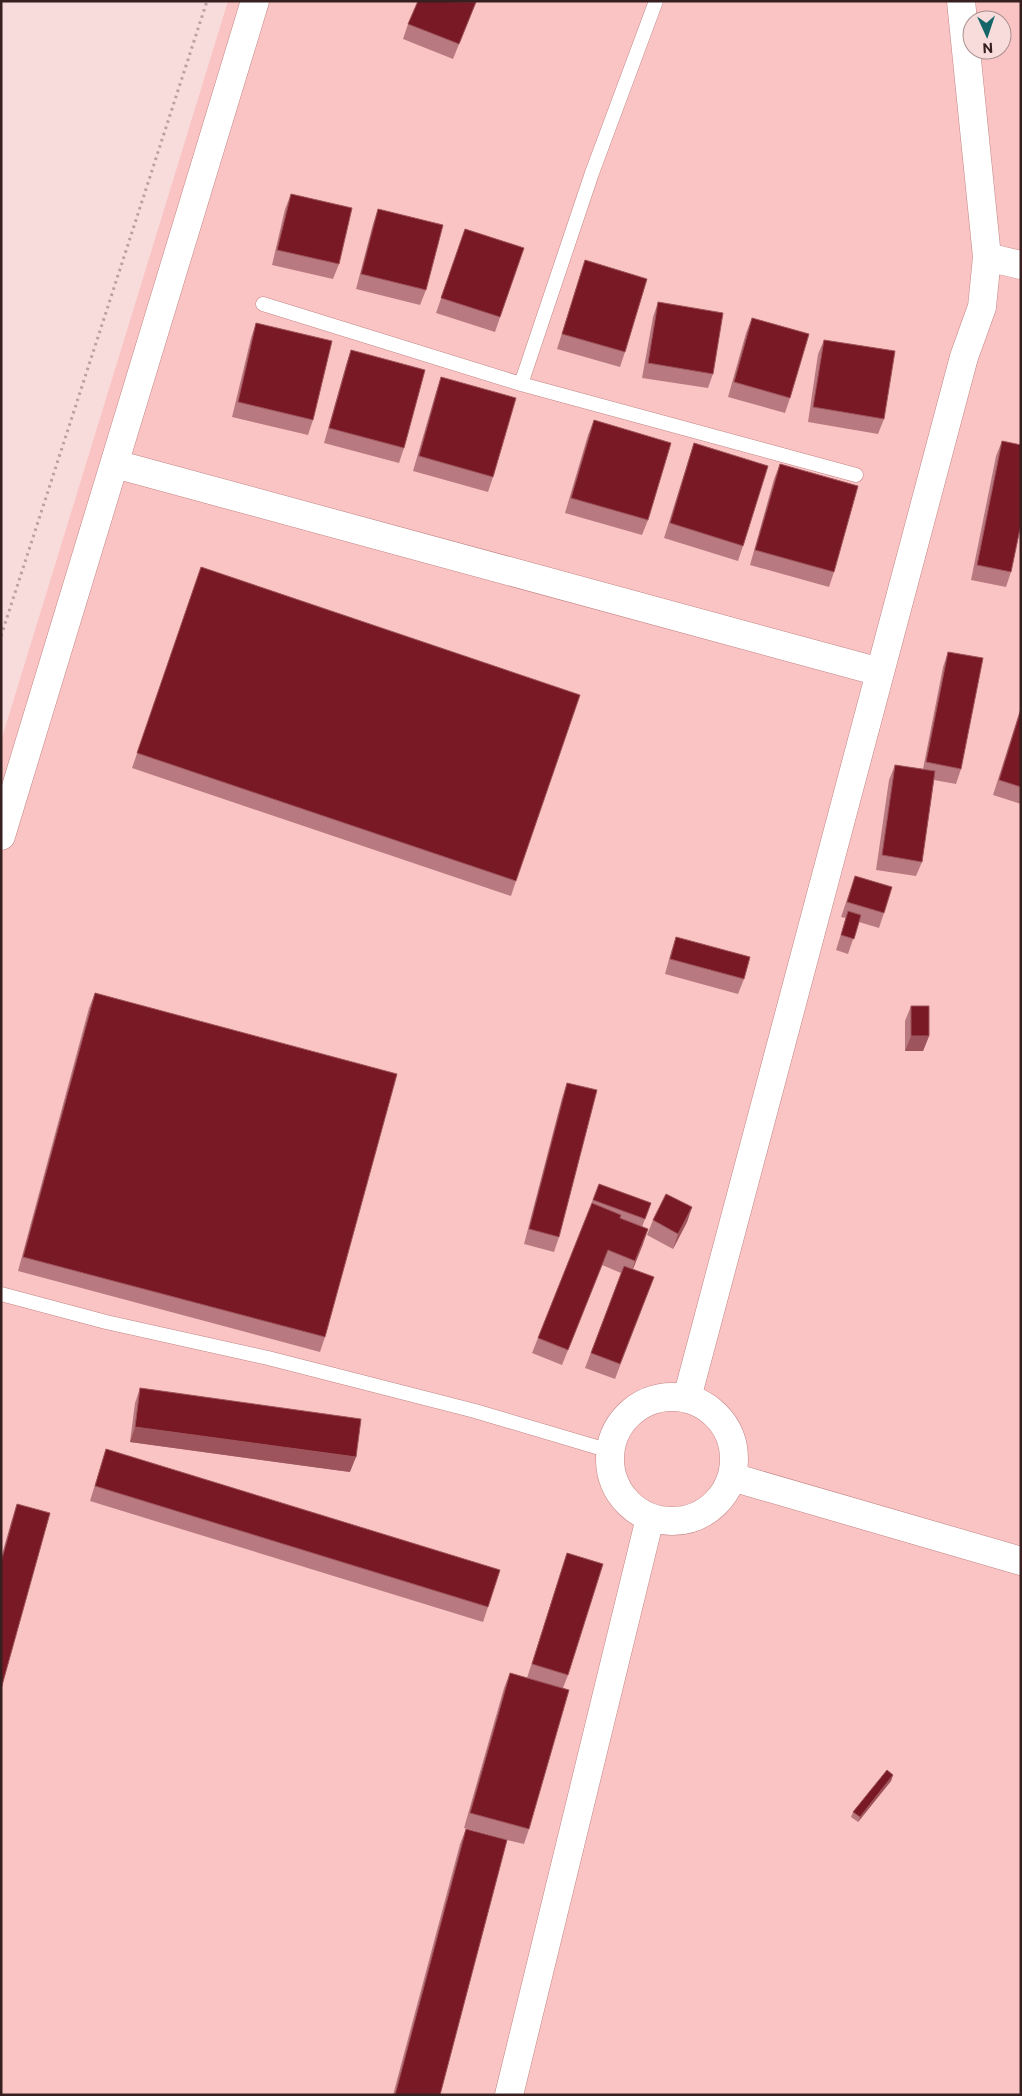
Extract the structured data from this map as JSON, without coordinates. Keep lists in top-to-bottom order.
{
  "north": "bottom"
}
